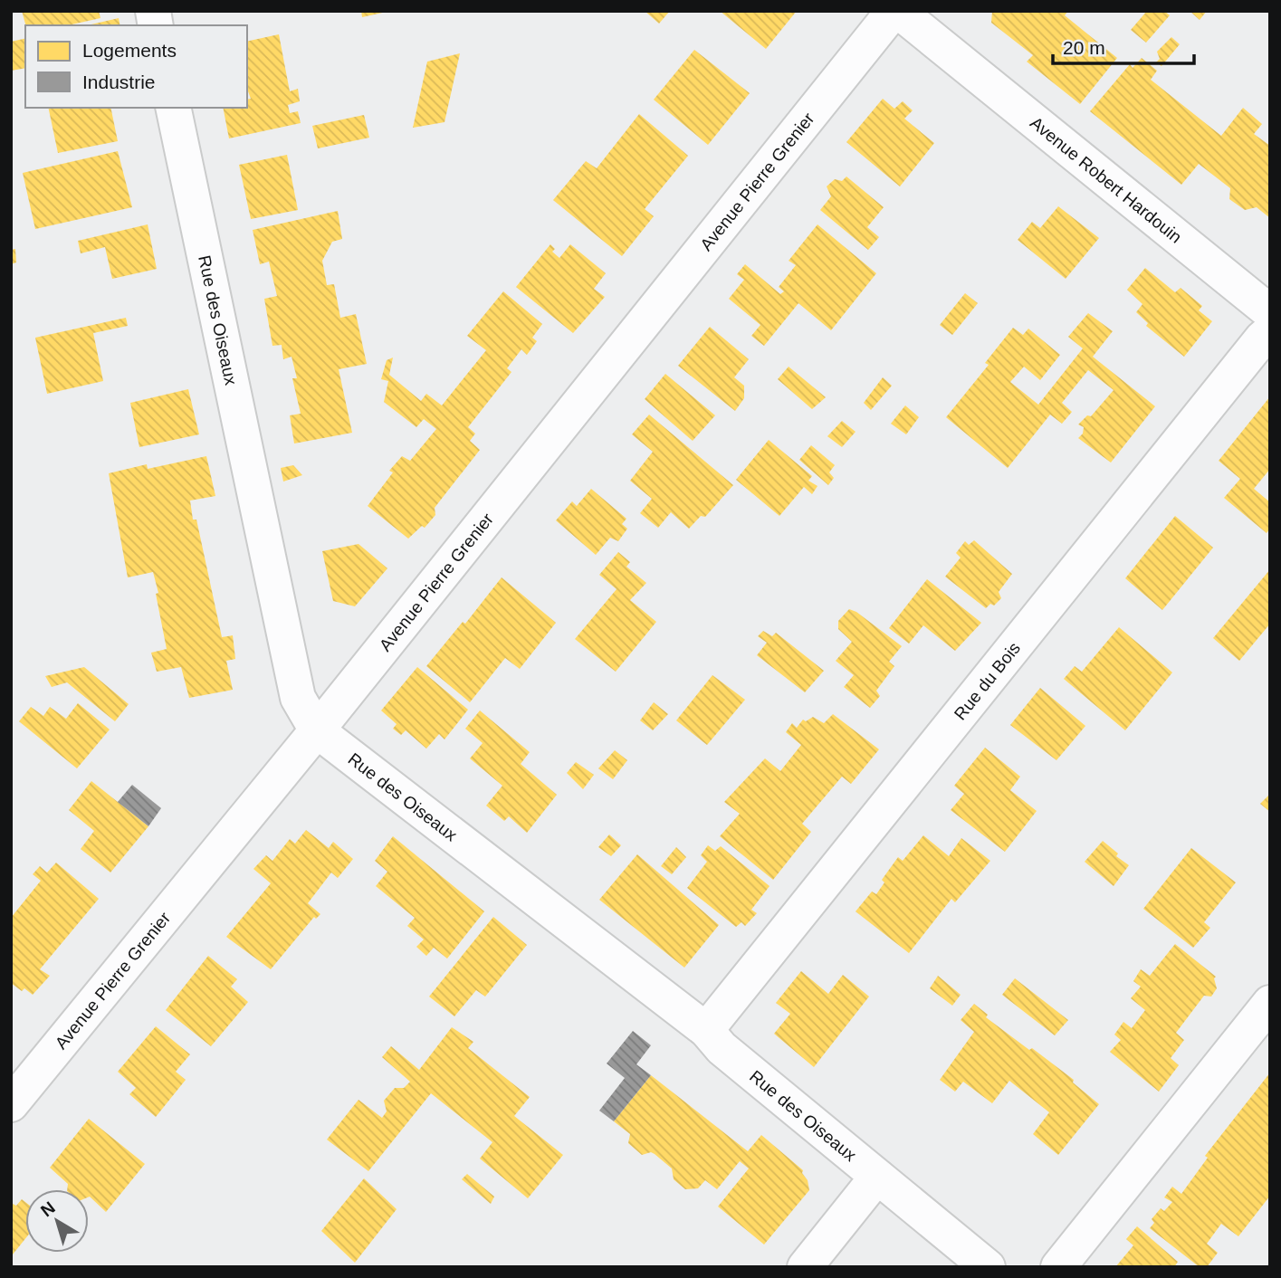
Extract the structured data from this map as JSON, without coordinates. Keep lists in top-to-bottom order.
{
  "streets": {
    "street": [
      "Avenue Robert Hardouin",
      "Avenue Pierre Grenier",
      "Rue des Oiseaux",
      "Rue du Bois"
    ]
  },
  "crossings": [
    ["Avenue Robert Hardouin", "Avenue Pierre Grenier"],
    ["Avenue Pierre Grenier", "Rue des Oiseaux"],
    ["Rue des Oiseaux", "Rue du Bois"]
  ],
  "legend": ["Logements", "Industrie"],
  "scale_bar": "20 m",
  "north": "top left"
}
